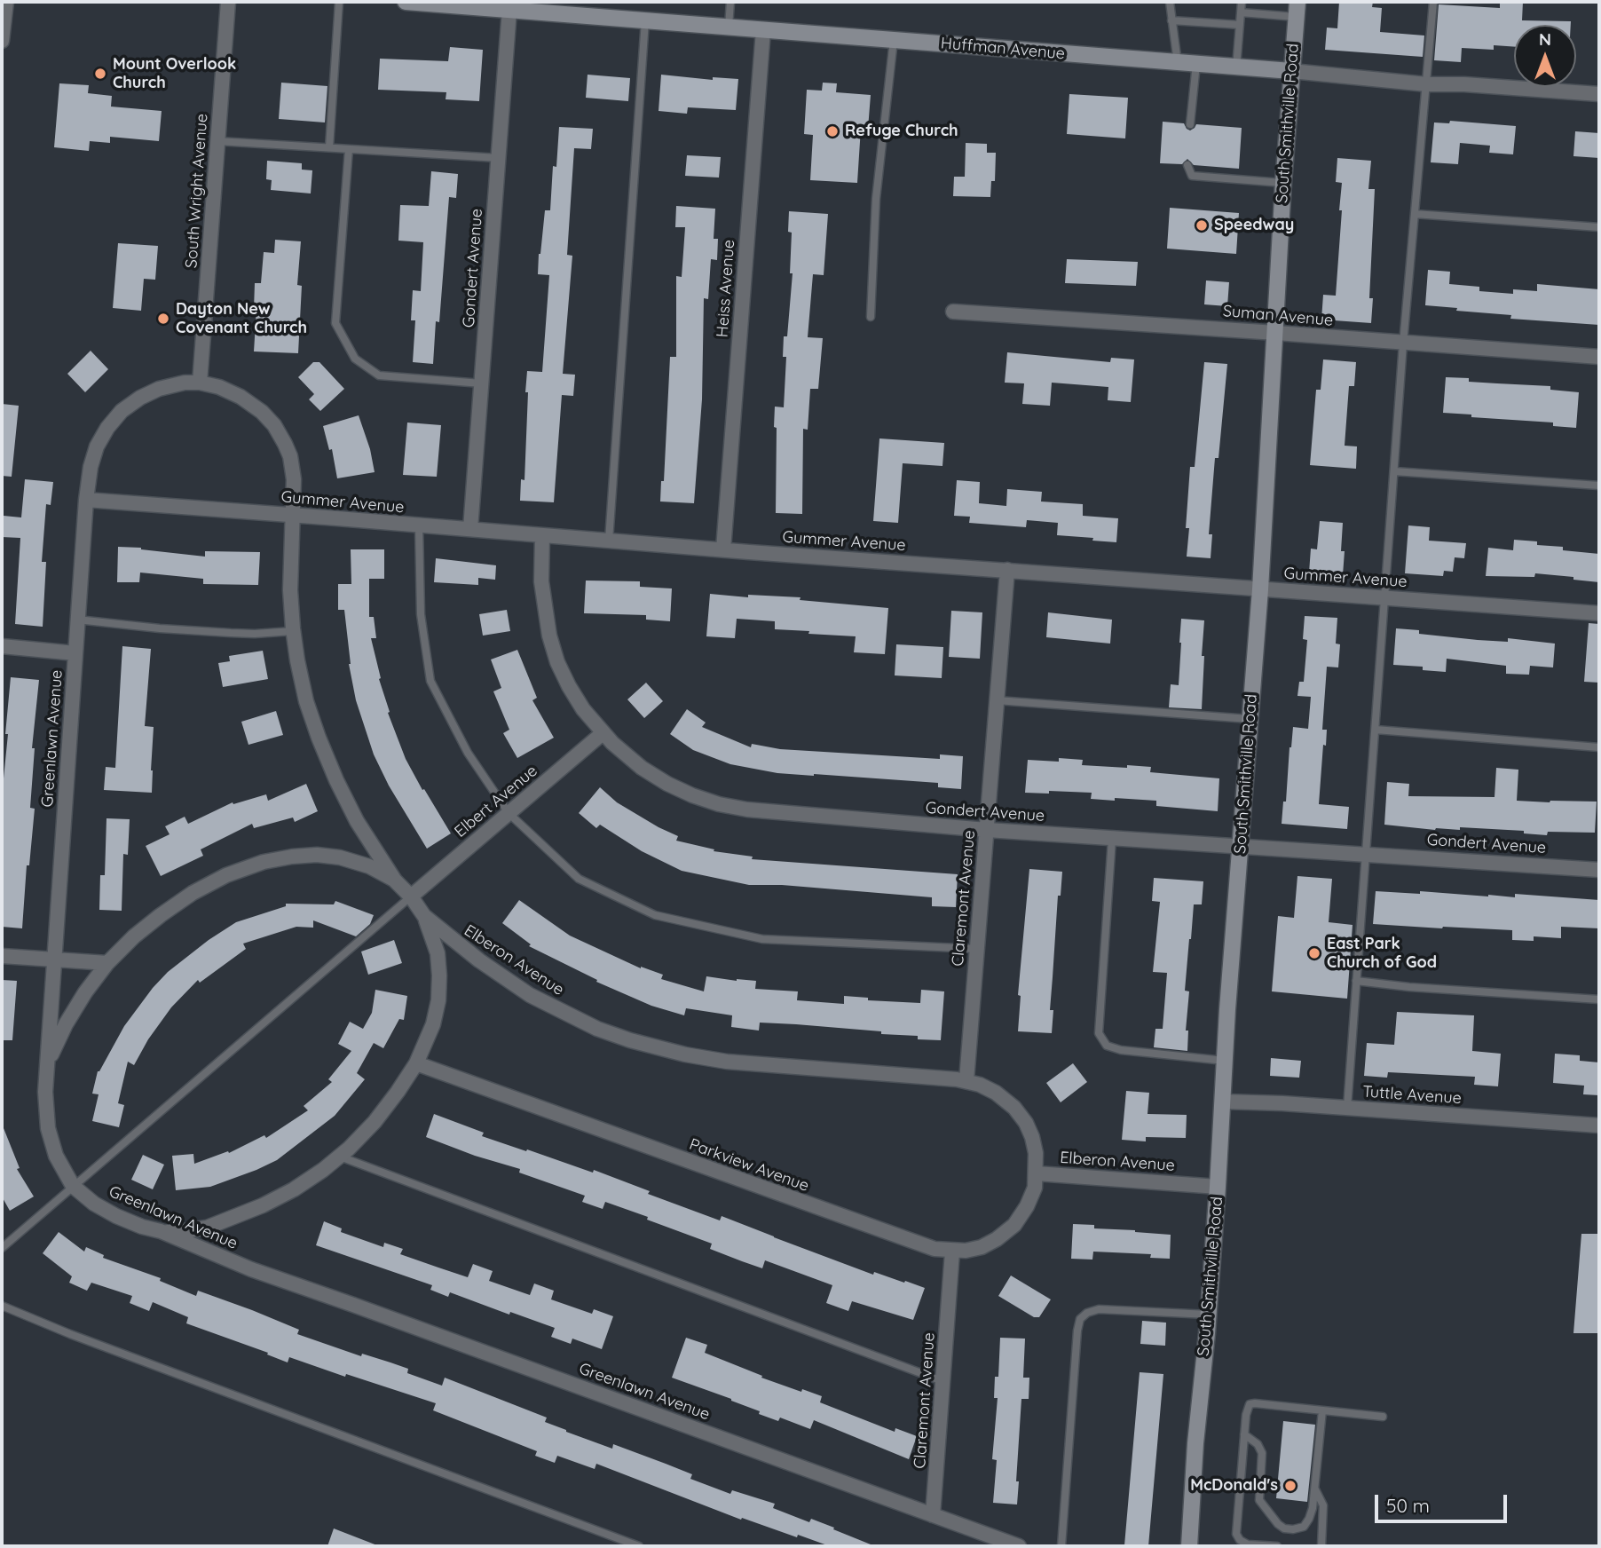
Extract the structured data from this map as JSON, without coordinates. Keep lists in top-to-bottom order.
{
  "streets": {
    "main road": ["Huffman Avenue", "South Smithville Road"],
    "street": [
      "South Wright Avenue",
      "Gondert Avenue",
      "Heiss Avenue",
      "Suman Avenue",
      "Gummer Avenue",
      "Greenlawn Avenue",
      "Elbert Avenue",
      "Claremont Avenue",
      "Elberon Avenue",
      "Tuttle Avenue",
      "Parkview Avenue"
    ]
  },
  "crossings": [
    ["Huffman Avenue", "South Smithville Road"],
    ["Huffman Avenue", "Gondert Avenue"],
    ["Huffman Avenue", "Heiss Avenue"],
    ["South Smithville Road", "Gondert Avenue"],
    ["South Smithville Road", "Suman Avenue"],
    ["South Smithville Road", "Gummer Avenue"],
    ["South Smithville Road", "Elberon Avenue"],
    ["South Smithville Road", "Tuttle Avenue"],
    ["South Wright Avenue", "Greenlawn Avenue"],
    ["South Wright Avenue", "Elberon Avenue"],
    ["Gondert Avenue", "Gummer Avenue"],
    ["Gondert Avenue", "Elbert Avenue"],
    ["Gondert Avenue", "Claremont Avenue"],
    ["Heiss Avenue", "Gummer Avenue"],
    ["Gummer Avenue", "Greenlawn Avenue"],
    ["Gummer Avenue", "Claremont Avenue"],
    ["Gummer Avenue", "Elberon Avenue"],
    ["Greenlawn Avenue", "Claremont Avenue"],
    ["Greenlawn Avenue", "Elberon Avenue"],
    ["Elbert Avenue", "Elberon Avenue"],
    ["Claremont Avenue", "Elberon Avenue"],
    ["Claremont Avenue", "Parkview Avenue"],
    ["Elberon Avenue", "Parkview Avenue"]
  ],
  "places": [
    "Mount Overlook Church",
    "Refuge Church",
    "Speedway",
    "Dayton New Covenant Church",
    "East Park Church of God",
    "McDonald's"
  ],
  "scale_bar": "50 m",
  "north": "top"
}
